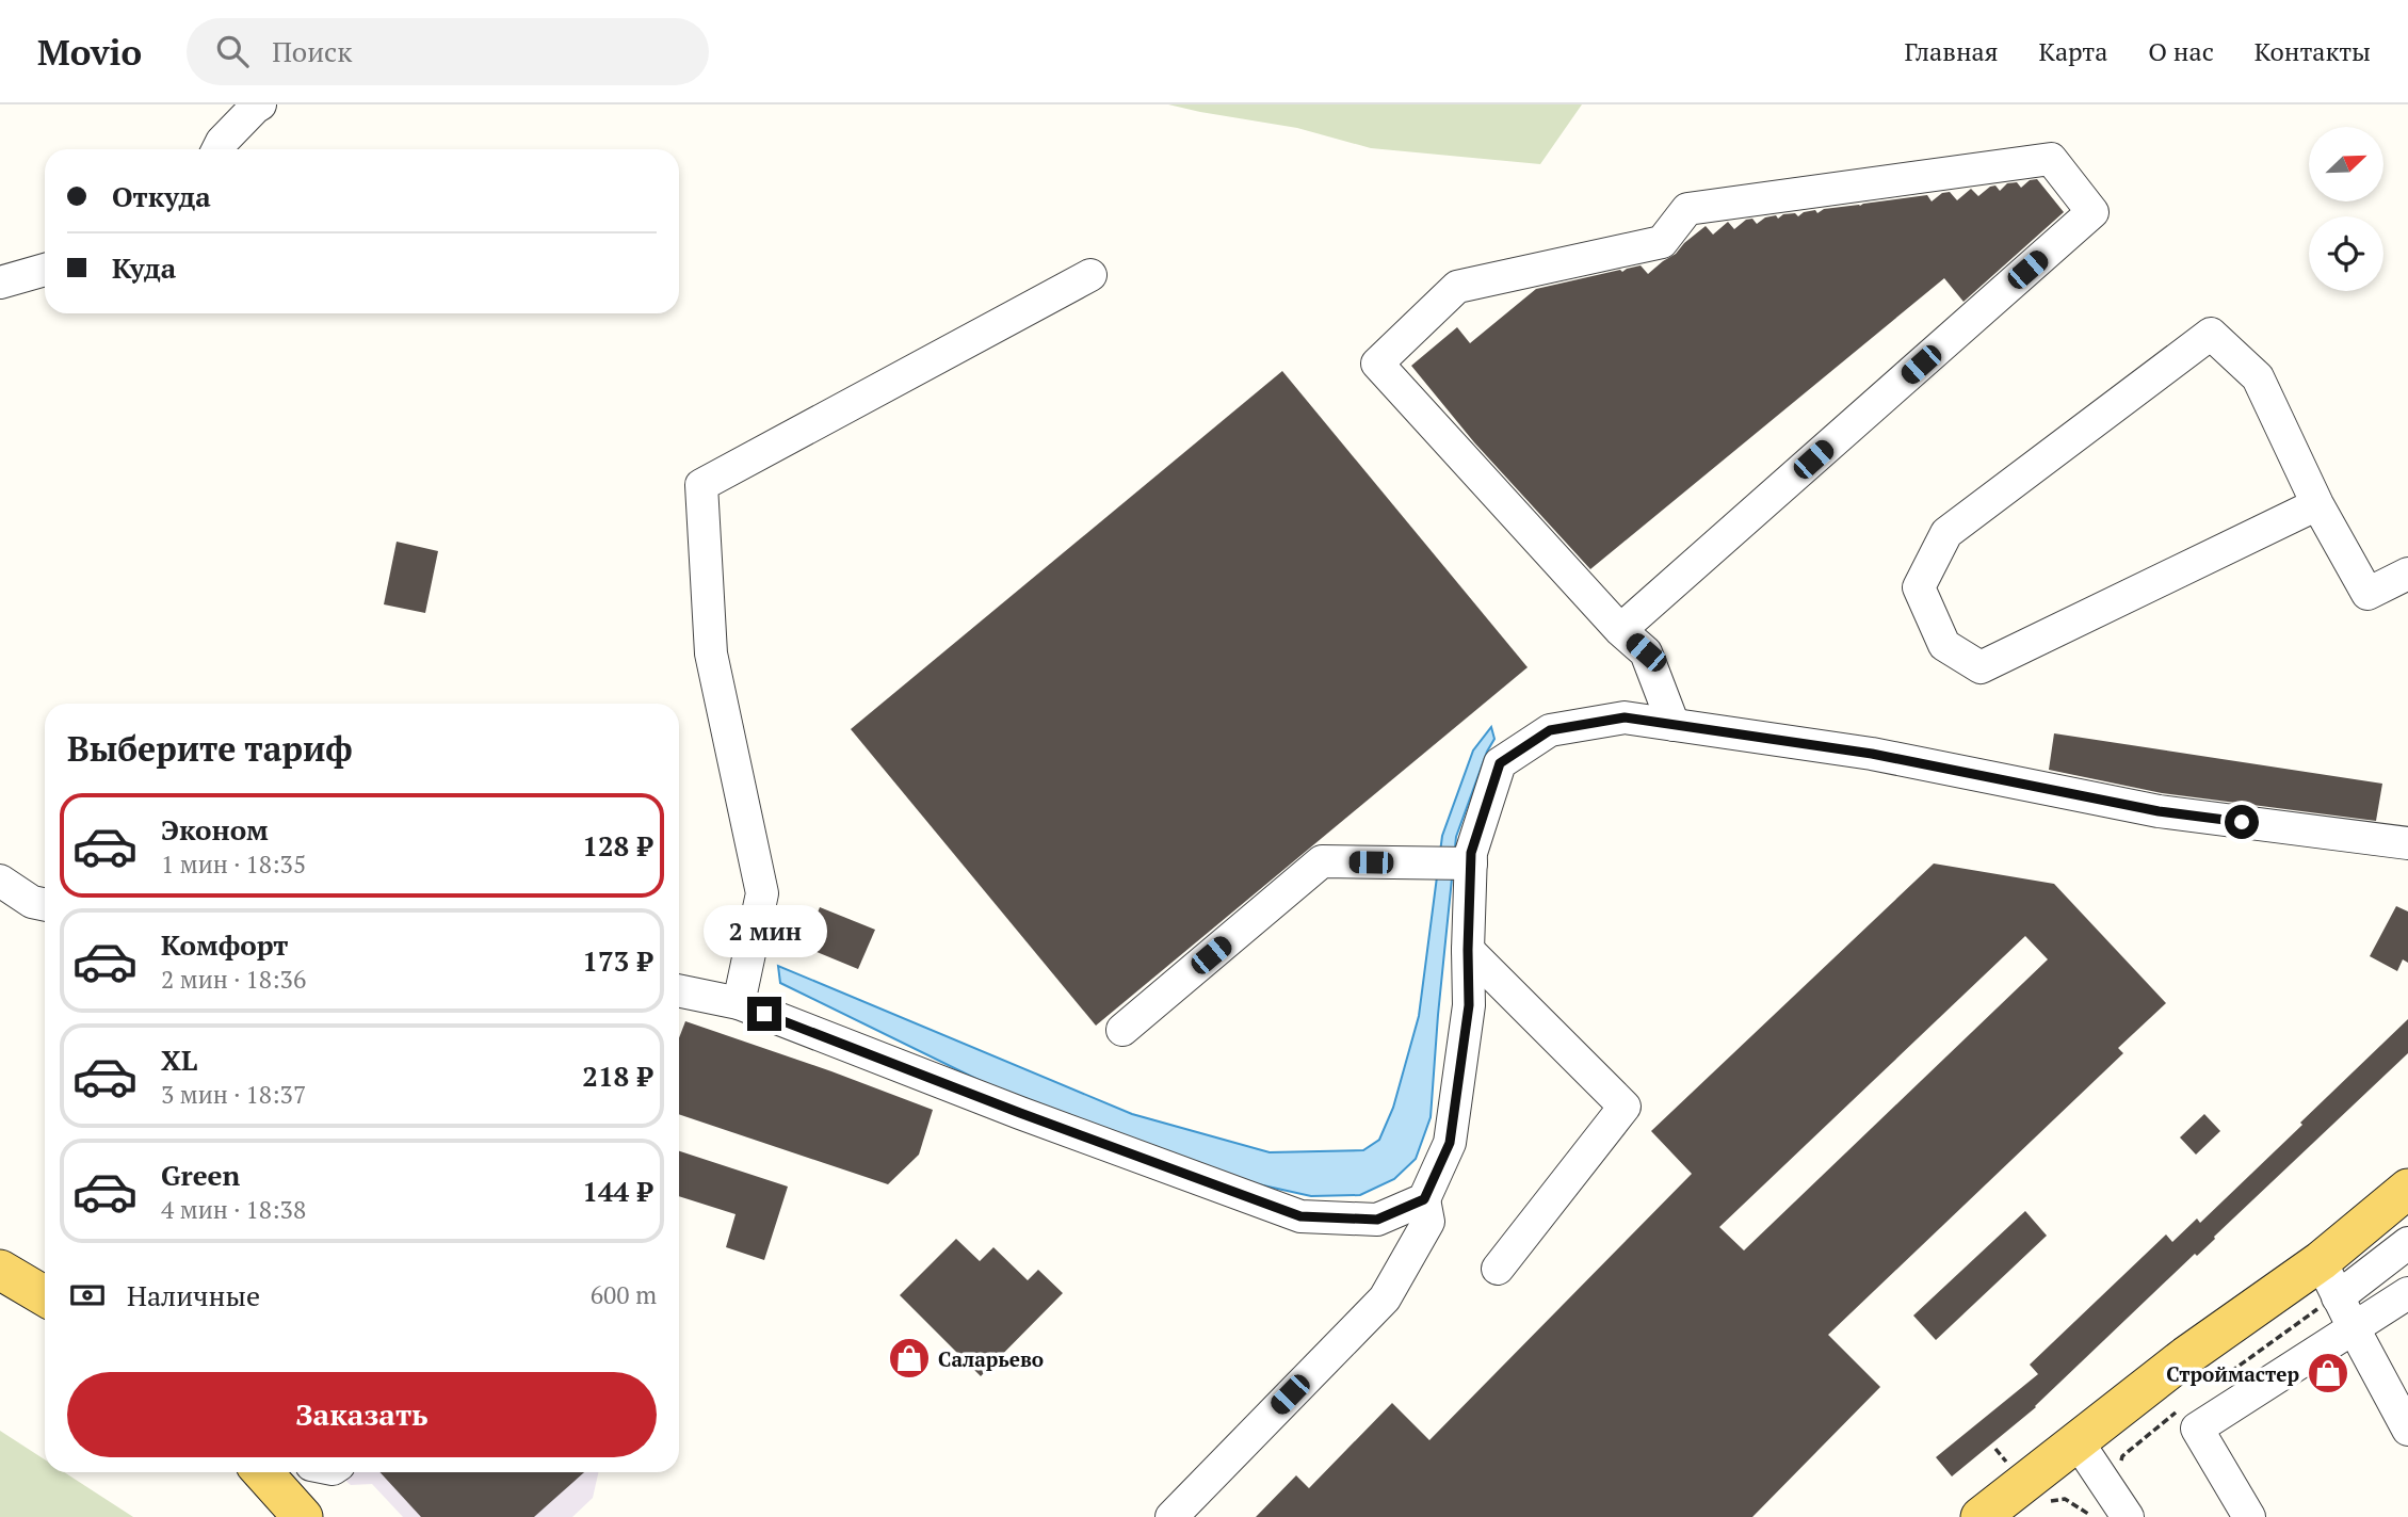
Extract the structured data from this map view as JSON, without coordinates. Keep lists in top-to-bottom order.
{
  "places": {
    "shop": ["Саларьево", "Строймастер"]
  },
  "north": "top right",
  "page": {
    "header": "Movio",
    "search": "Поиск",
    "nav": [
      "Главная",
      "Карта",
      "О нас",
      "Контакты"
    ],
    "banner": ["Откуда", "Куда"],
    "heading": "Выберите тариф",
    "list": [
      {
        "name": "Эконом",
        "note": "1 мин · 18:35",
        "value": "128 ₽"
      },
      {
        "name": "Комфорт",
        "note": "2 мин · 18:36",
        "value": "173 ₽"
      },
      {
        "name": "XL",
        "note": "3 мин · 18:37",
        "value": "218 ₽"
      },
      {
        "name": "Green",
        "note": "4 мин · 18:38",
        "value": "144 ₽"
      }
    ],
    "bubble": "2 мин",
    "pay": ["Наличные", "600 m"],
    "buttons": "Заказать"
  }
}
